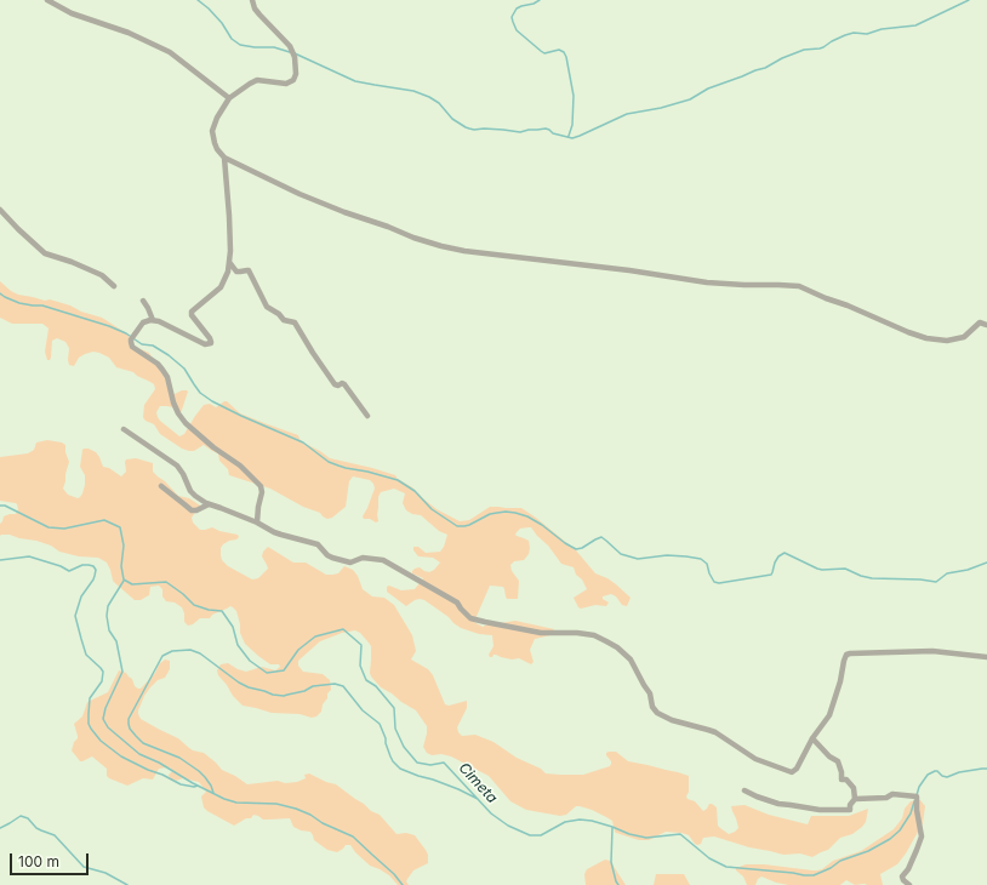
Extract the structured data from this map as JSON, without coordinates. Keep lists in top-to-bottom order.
{
  "water": ["Cimeta"],
  "scale_bar": "100 m"
}
